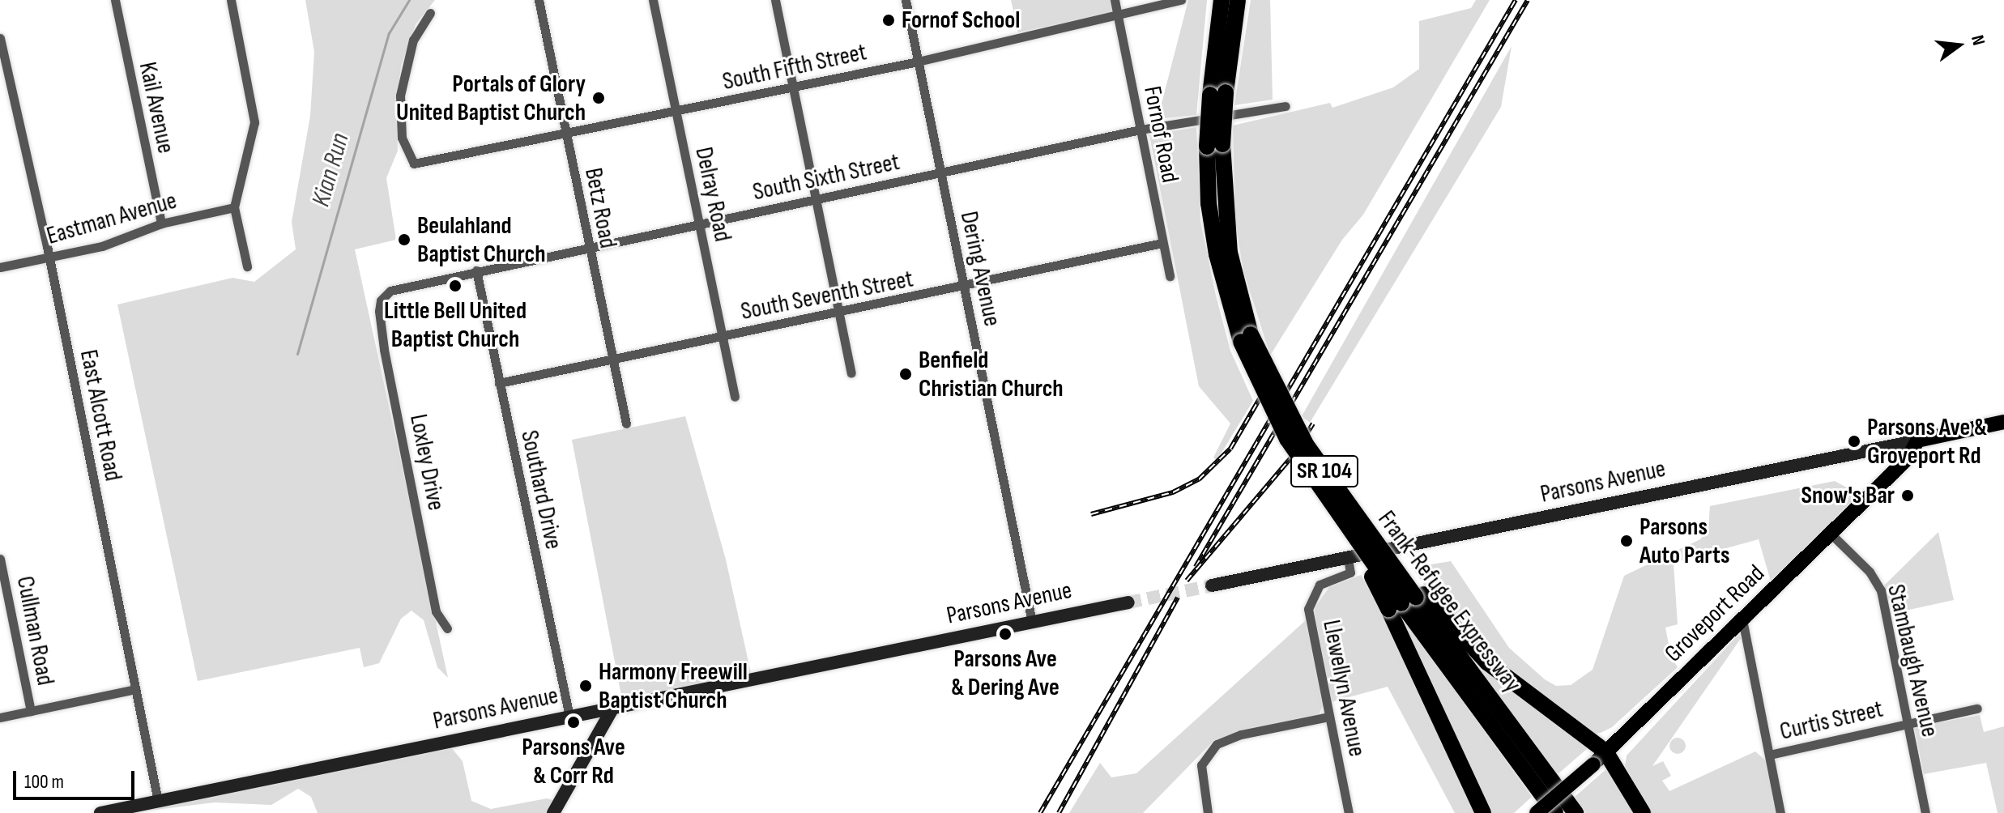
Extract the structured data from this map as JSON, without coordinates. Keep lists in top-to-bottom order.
{
  "streets": {
    "highway": ["SR 104", "Frank-Refugee Expressway"],
    "main road": ["Parsons Avenue", "Groveport Road"],
    "street": [
      "South Fifth Street",
      "Kail Avenue",
      "Fornof Road",
      "South Sixth Street",
      "Delray Road",
      "Betz Road",
      "Eastman Avenue",
      "Dering Avenue",
      "South Seventh Street",
      "East Alcott Road",
      "Loxley Drive",
      "Southard Drive",
      "Cullman Road",
      "Stambaugh Avenue",
      "Llewellyn Avenue",
      "Curtis Street"
    ]
  },
  "crossings": [
    ["South Fifth Street", "Fornof Road"],
    ["South Fifth Street", "Delray Road"],
    ["South Fifth Street", "Betz Road"],
    ["South Fifth Street", "Dering Avenue"],
    ["Kail Avenue", "Eastman Avenue"],
    ["Fornof Road", "South Sixth Street"],
    ["Fornof Road", "South Seventh Street"],
    ["South Sixth Street", "Delray Road"],
    ["South Sixth Street", "Betz Road"],
    ["South Sixth Street", "Dering Avenue"],
    ["South Sixth Street", "Loxley Drive"],
    ["South Sixth Street", "Southard Drive"],
    ["Delray Road", "South Seventh Street"],
    ["Betz Road", "South Seventh Street"],
    ["Eastman Avenue", "East Alcott Road"],
    ["Dering Avenue", "South Seventh Street"],
    ["Dering Avenue", "Parsons Avenue"],
    ["South Seventh Street", "Southard Drive"],
    ["East Alcott Road", "Parsons Avenue"],
    ["Parsons Avenue", "Southard Drive"],
    ["Parsons Avenue", "Groveport Road"],
    ["Parsons Avenue", "Llewellyn Avenue"],
    ["Groveport Road", "Stambaugh Avenue"],
    ["Stambaugh Avenue", "Curtis Street"]
  ],
  "water": ["Kian Run"],
  "places": [
    "Fornof School",
    "Portals of Glory United Baptist Church",
    "Beulahland Baptist Church",
    "Little Bell United Baptist Church",
    "Benfield Christian Church",
    "Parsons Ave & Groveport Rd",
    "Snow's Bar",
    "Parsons Auto Parts",
    "Parsons Ave & Dering Ave",
    "Harmony Freewill Baptist Church",
    "Parsons Ave & Corr Rd"
  ],
  "scale_bar": "100 m",
  "north": "right"
}
